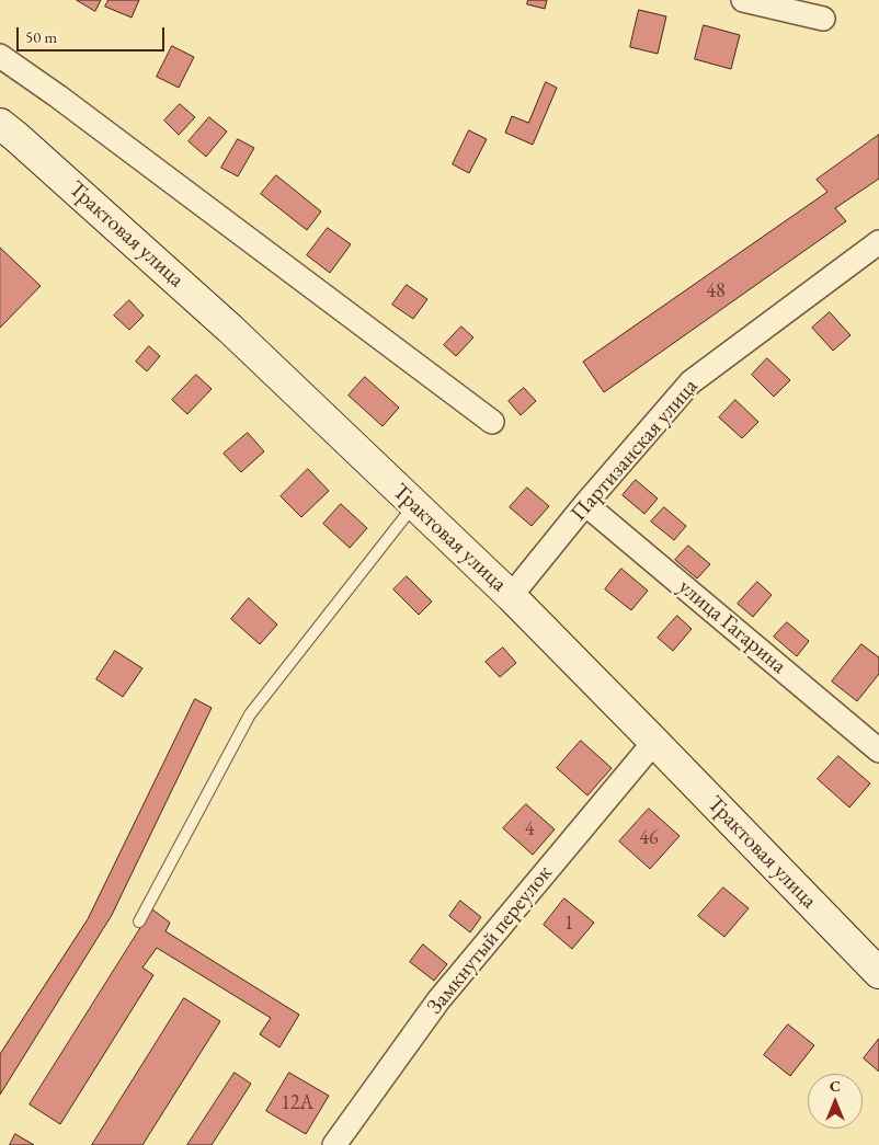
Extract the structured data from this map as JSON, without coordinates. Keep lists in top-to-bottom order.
{
  "streets": {
    "street": [
      "Трактовая улица",
      "Партизанская улица",
      "улица Гагарина",
      "Замкнутый переулок"
    ]
  },
  "crossings": [
    ["Трактовая улица", "Партизанская улица"],
    ["Трактовая улица", "Замкнутый переулок"],
    ["Партизанская улица", "улица Гагарина"]
  ],
  "house_numbers": [
    "48",
    "4",
    "46",
    "1",
    "12А"
  ],
  "scale_bar": "50 m",
  "north": "top"
}
